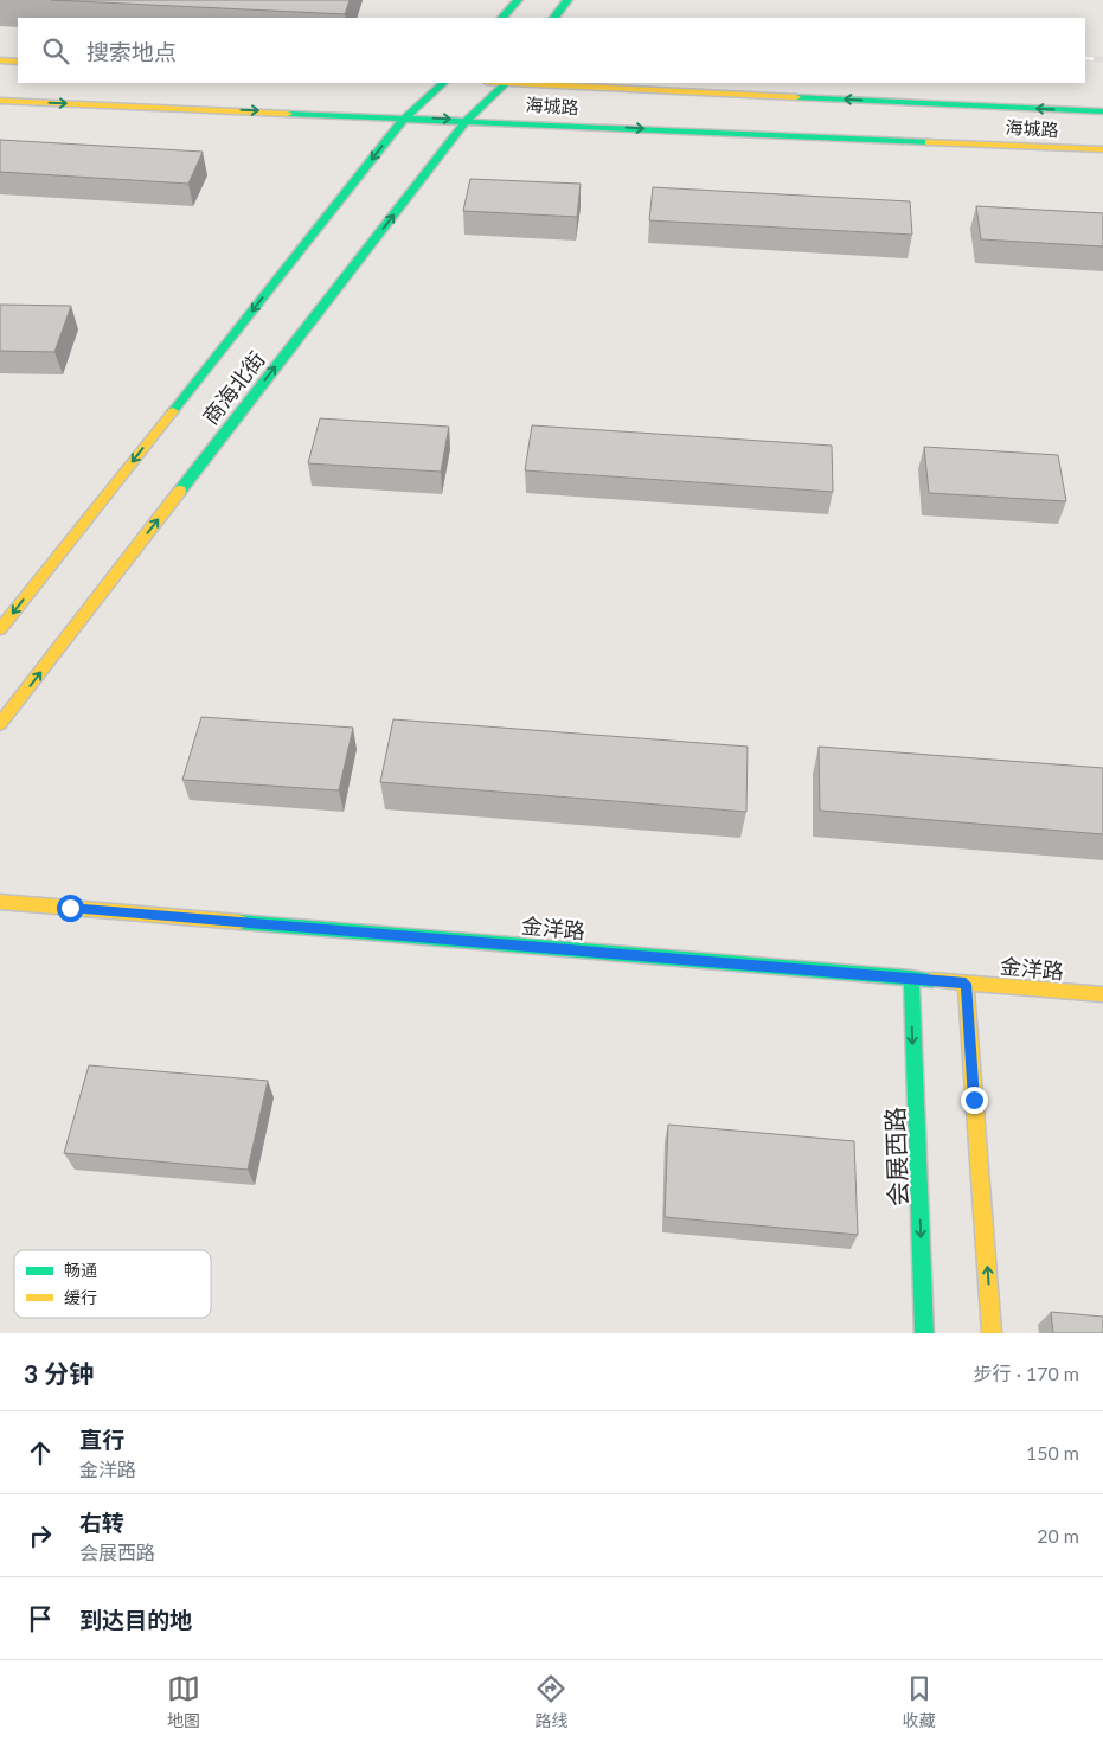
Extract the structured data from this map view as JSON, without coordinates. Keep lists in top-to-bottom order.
{
  "streets": {
    "main road": [
      "海城路",
      "商海北街",
      "金洋路",
      "会展西路"
    ]
  },
  "crossings": [
    ["海城路", "商海北街"],
    ["金洋路", "会展西路"]
  ],
  "legend": ["畅通", "缓行"],
  "page": {
    "search": "搜索地点",
    "heading": ["3 分钟", "步行 · 170 m"],
    "list": [
      ["直行", "金洋路", "150 m"],
      ["右转", "会展西路", "20 m"],
      "到达目的地"
    ],
    "nav": ["地图", "路线", "收藏"]
  }
}
